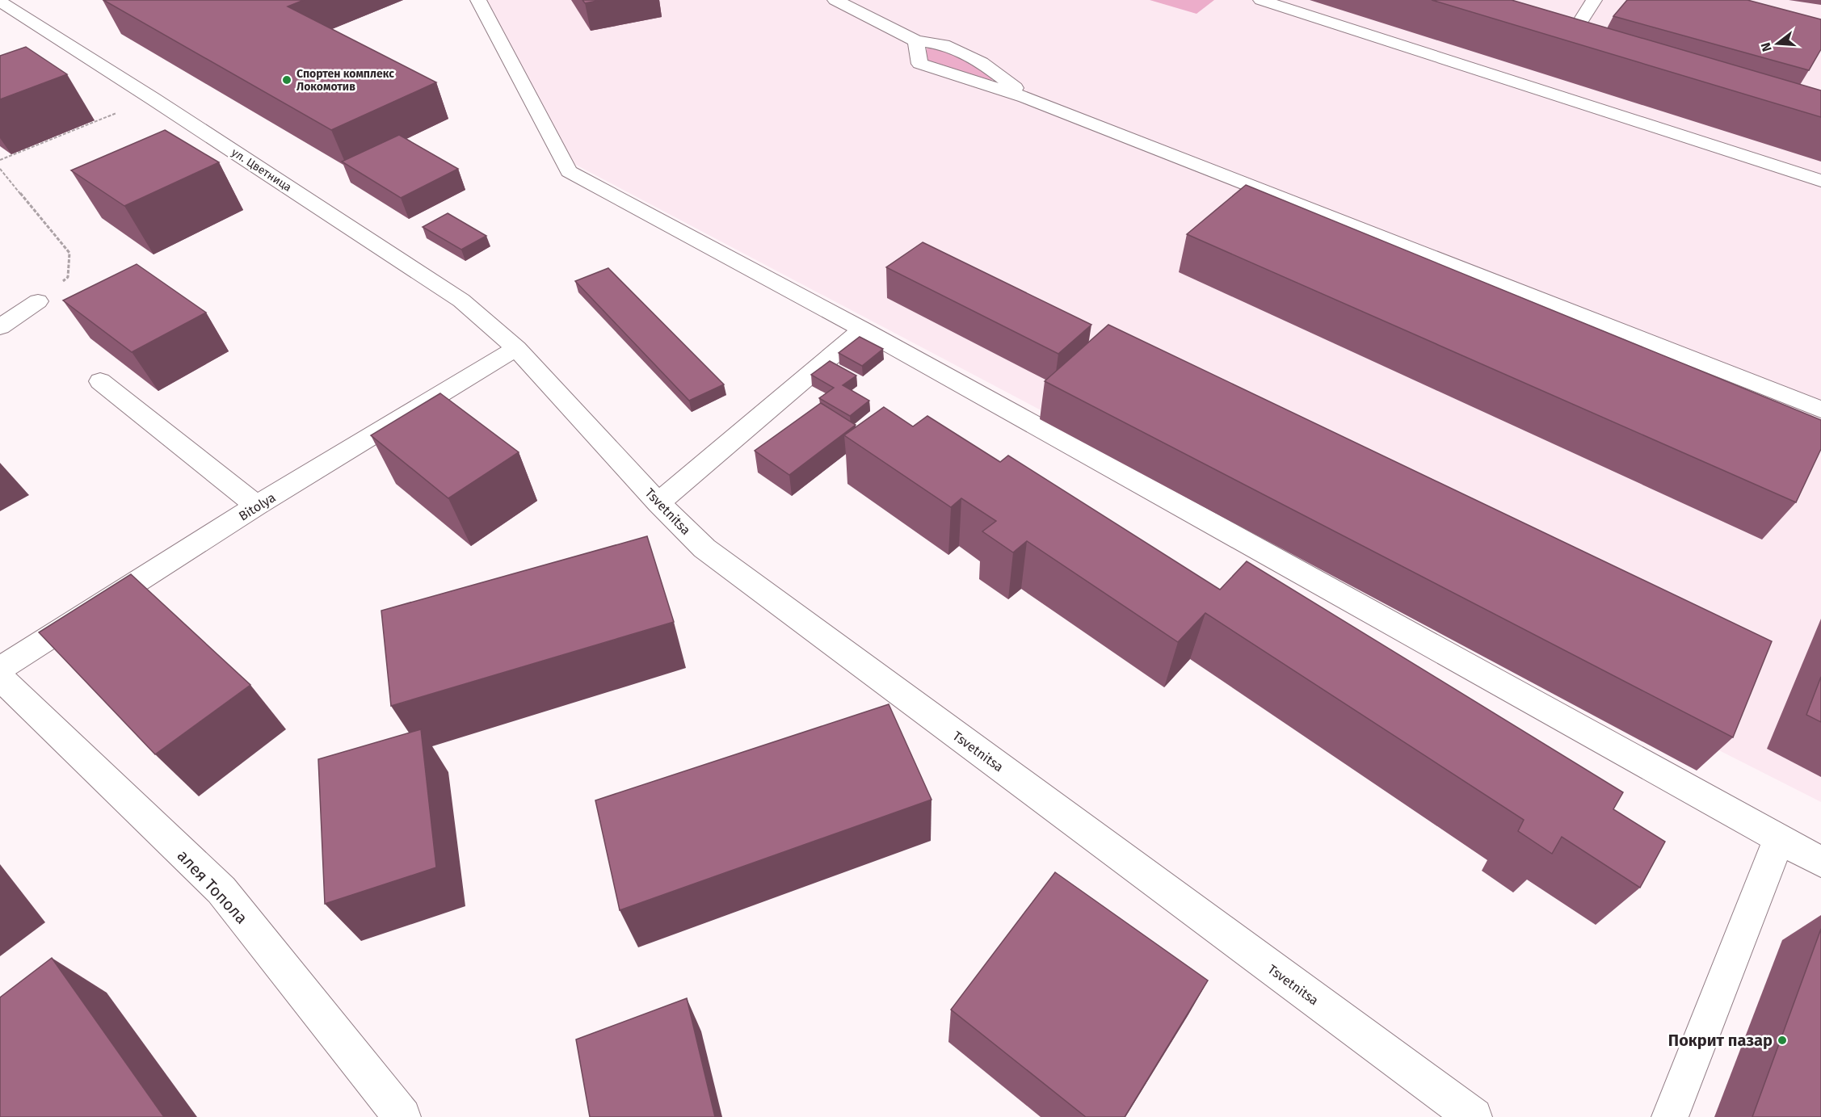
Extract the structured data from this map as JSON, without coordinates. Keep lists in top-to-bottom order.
{
  "streets": {
    "street": [
      "ул. Цветница",
      "Bitolya",
      "Tsvetnitsa",
      "алея Топола"
    ]
  },
  "crossings": [
    ["ул. Цветница", "Bitolya"],
    ["ул. Цветница", "Tsvetnitsa"],
    ["Bitolya", "Tsvetnitsa"]
  ],
  "places": ["Спортен комплекс Локомотив", "Покрит пазар"],
  "north": "left"
}
